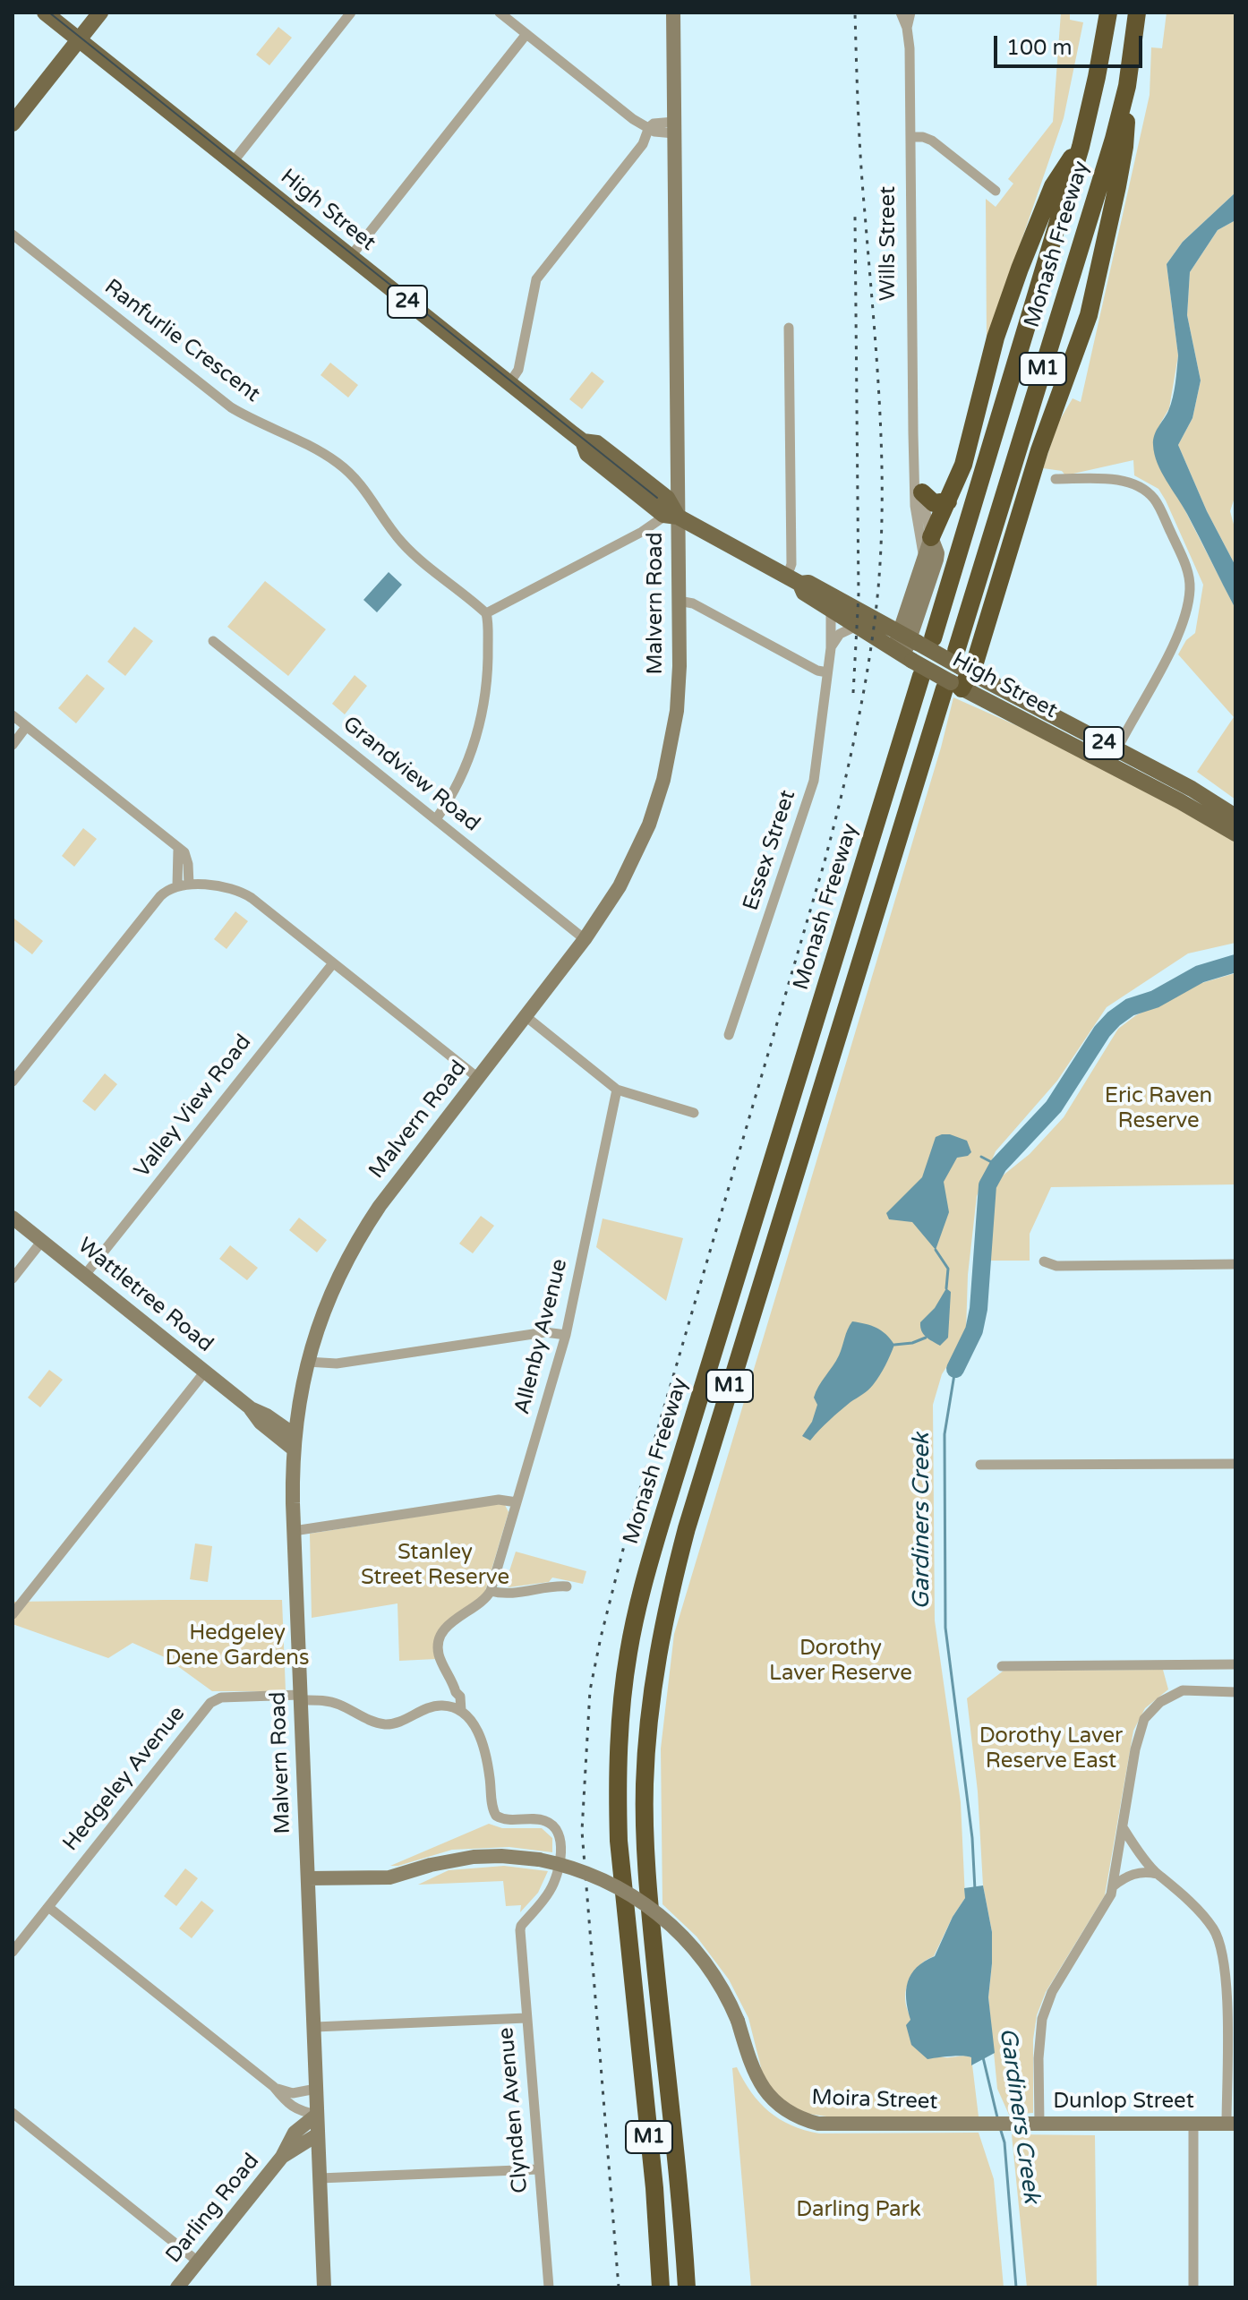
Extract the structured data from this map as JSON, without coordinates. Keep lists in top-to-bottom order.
{
  "streets": {
    "highway": ["Monash Freeway", "M1"],
    "main road": [
      "High Street",
      "Wills Street",
      "24",
      "Malvern Road",
      "Wattletree Road",
      "Moira Street",
      "Dunlop Street",
      "Darling Road"
    ],
    "street": [
      "Ranfurlie Crescent",
      "Grandview Road",
      "Essex Street",
      "Valley View Road",
      "Allenby Avenue",
      "Hedgeley Avenue",
      "Clynden Avenue"
    ]
  },
  "crossings": [
    ["High Street", "Wills Street"],
    ["High Street", "Monash Freeway"],
    ["High Street", "M1"],
    ["High Street", "Malvern Road"],
    ["High Street", "Essex Street"],
    ["Wills Street", "Monash Freeway"],
    ["Malvern Road", "Grandview Road"],
    ["Malvern Road", "Wattletree Road"],
    ["Malvern Road", "Hedgeley Avenue"],
    ["Malvern Road", "Moira Street"],
    ["Malvern Road", "Darling Road"],
    ["Valley View Road", "Wattletree Road"],
    ["Moira Street", "Dunlop Street"]
  ],
  "water": ["Gardiners Creek"],
  "parks": [
    "Eric Raven Reserve",
    "Stanley Street Reserve",
    "Hedgeley Dene Gardens",
    "Dorothy Laver Reserve",
    "Dorothy Laver Reserve East",
    "Darling Park"
  ],
  "scale_bar": "100 m"
}
